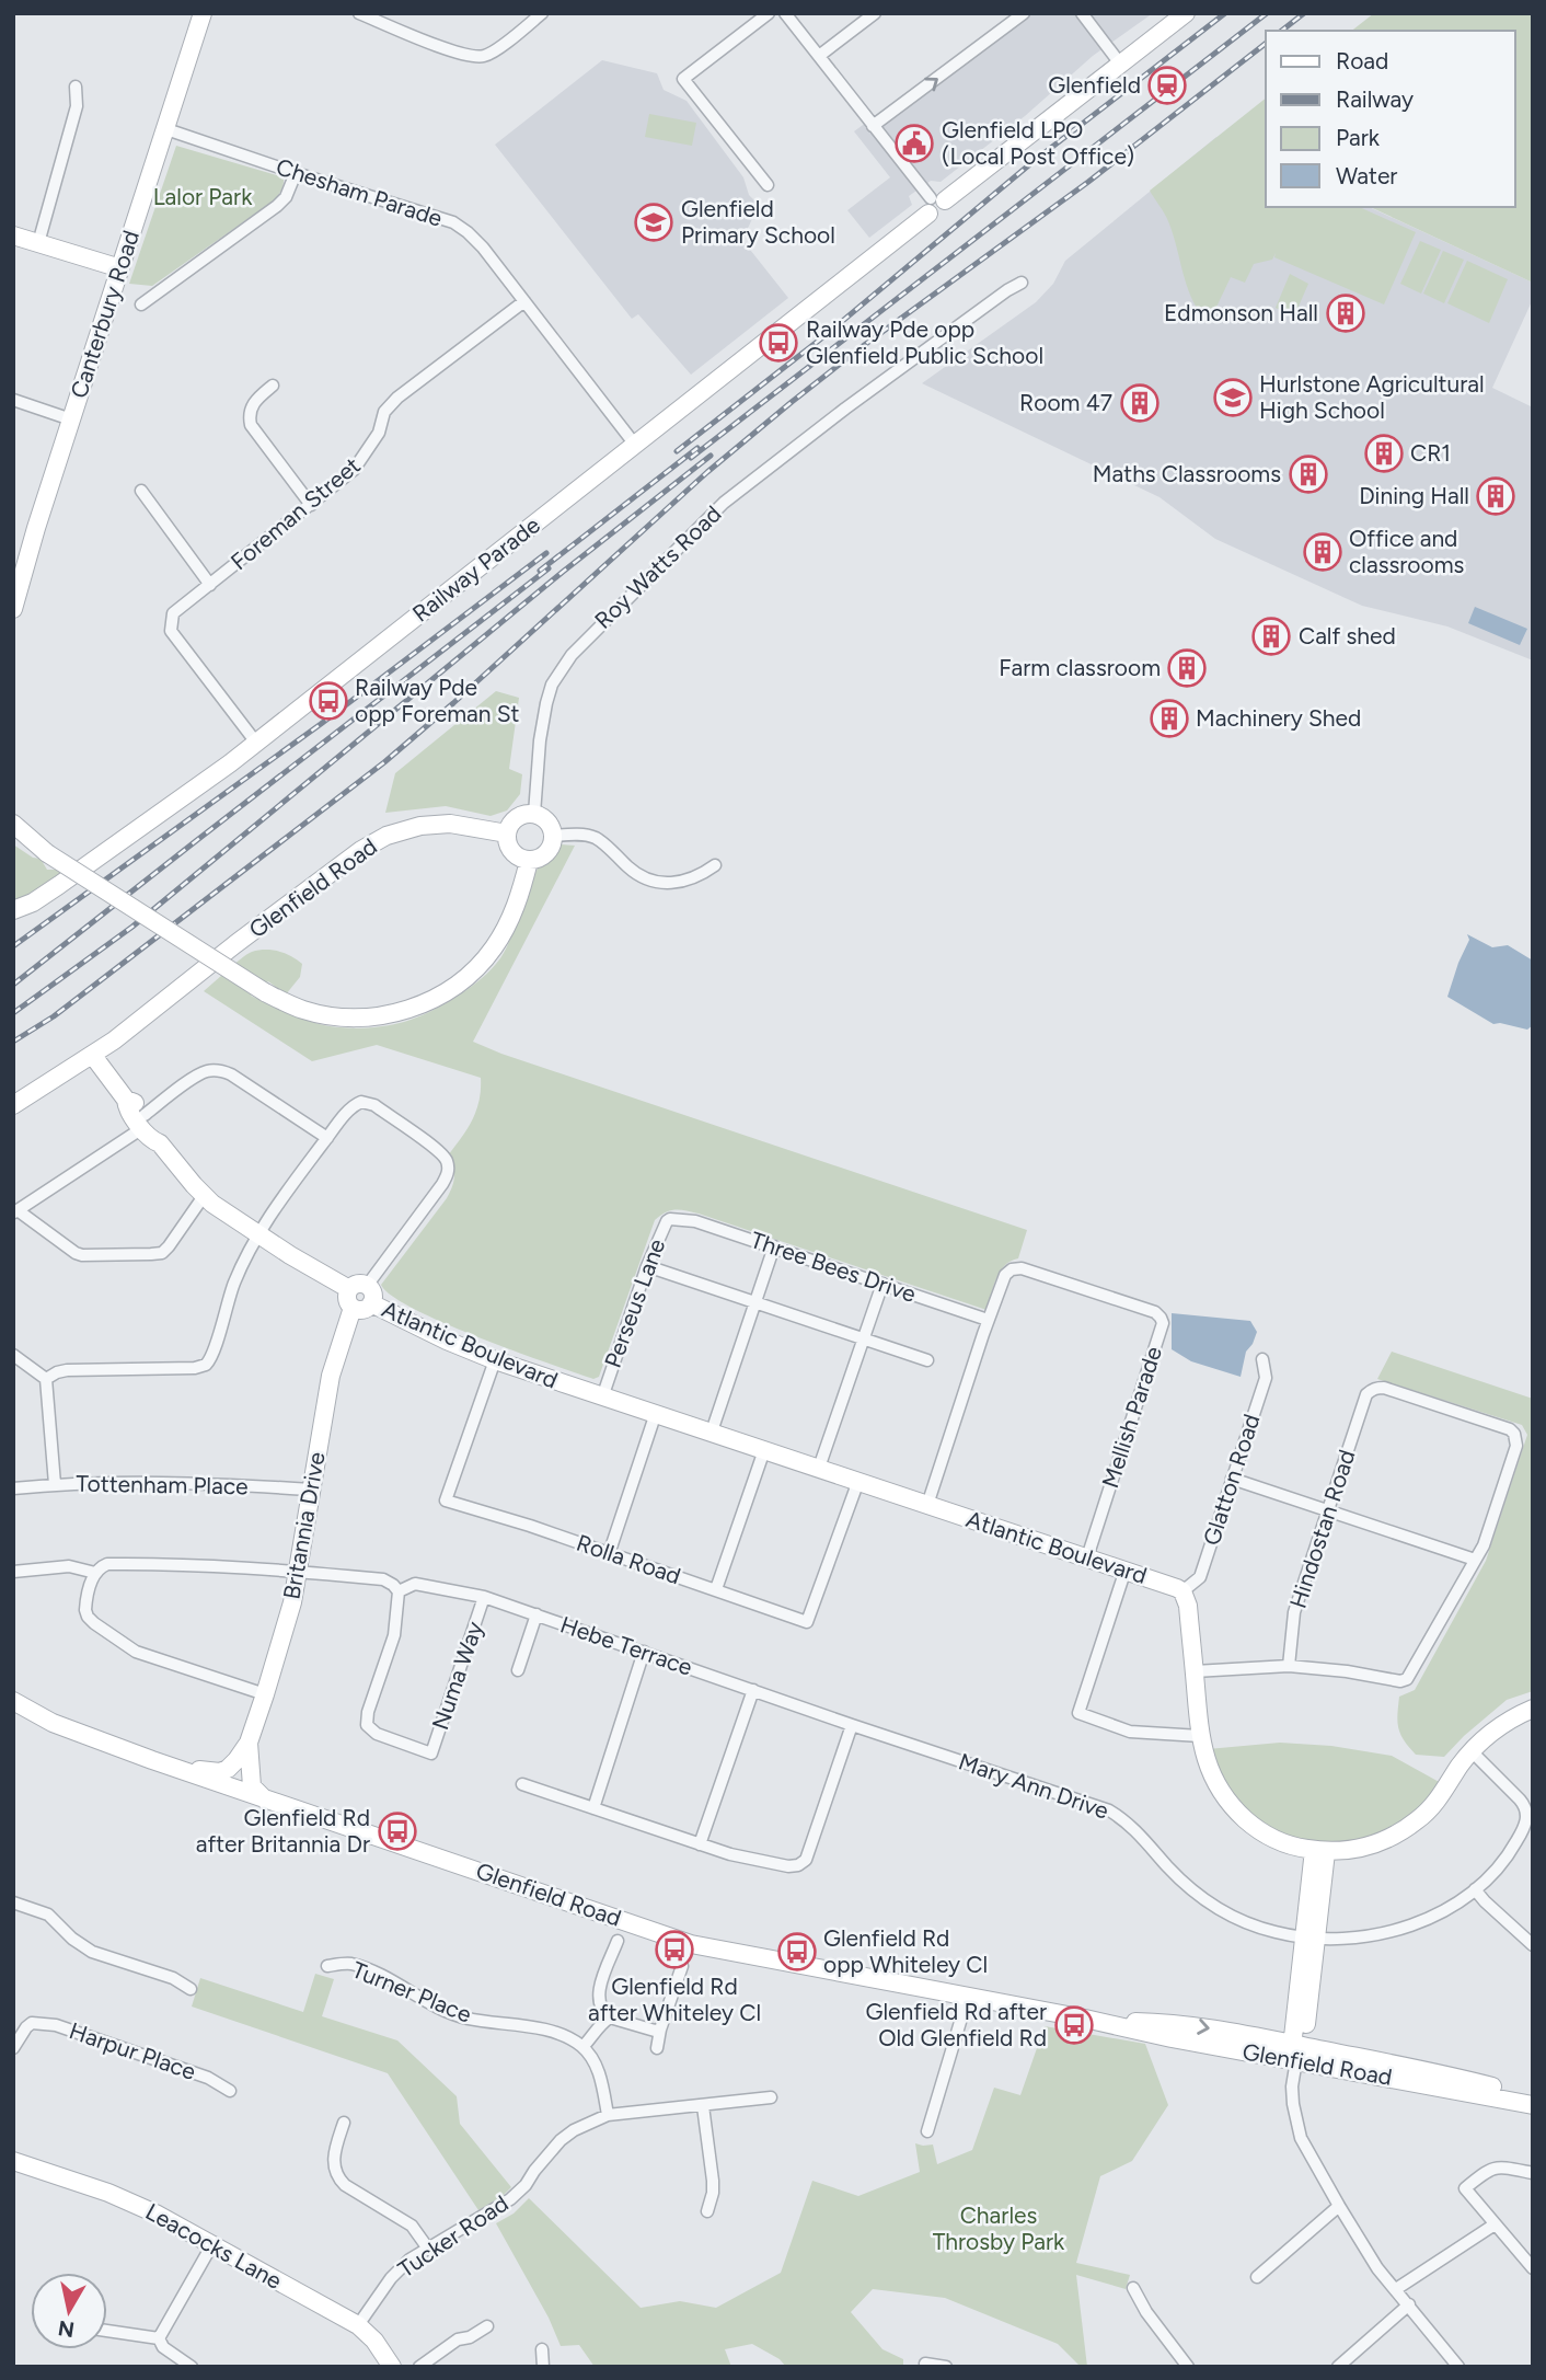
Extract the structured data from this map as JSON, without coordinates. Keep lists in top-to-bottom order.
{
  "streets": {
    "street": [
      "Chesham Parade",
      "Canterbury Road",
      "Foreman Street",
      "Roy Watts Road",
      "Railway Parade",
      "Glenfield Road",
      "Three Bees Drive",
      "Perseus Lane",
      "Atlantic Boulevard",
      "Mellish Parade",
      "Glatton Road",
      "Tottenham Place",
      "Britannia Drive",
      "Hindostan Road",
      "Rolla Road",
      "Hebe Terrace",
      "Numa Way",
      "Mary Ann Drive",
      "Turner Place",
      "Harpur Place",
      "Tucker Road",
      "Leacocks Lane"
    ]
  },
  "crossings": [
    ["Chesham Parade", "Canterbury Road"],
    ["Chesham Parade", "Foreman Street"],
    ["Chesham Parade", "Railway Parade"],
    ["Foreman Street", "Railway Parade"],
    ["Roy Watts Road", "Glenfield Road"],
    ["Glenfield Road", "Britannia Drive"],
    ["Three Bees Drive", "Perseus Lane"],
    ["Three Bees Drive", "Mellish Parade"],
    ["Perseus Lane", "Atlantic Boulevard"],
    ["Atlantic Boulevard", "Mellish Parade"],
    ["Atlantic Boulevard", "Glatton Road"],
    ["Atlantic Boulevard", "Britannia Drive"],
    ["Atlantic Boulevard", "Rolla Road"],
    ["Tottenham Place", "Britannia Drive"],
    ["Hebe Terrace", "Numa Way"],
    ["Hebe Terrace", "Mary Ann Drive"],
    ["Tucker Road", "Leacocks Lane"]
  ],
  "parks": ["Lalor Park", "Charles Throsby Park"],
  "places": {
    "station": ["Glenfield"],
    "public building": ["Glenfield LPO (Local Post Office)"],
    "school or university": ["Glenfield Primary School", "Hurlstone Agricultural High School"],
    "building": [
      "Edmonson Hall",
      "Room 47",
      "CR1",
      "Maths Classrooms",
      "Dining Hall",
      "Office and classrooms",
      "Calf shed",
      "Farm classroom",
      "Machinery Shed"
    ],
    "bus stop": [
      "Railway Pde opp Glenfield Public School",
      "Railway Pde opp Foreman St",
      "Glenfield Rd after Britannia Dr",
      "Glenfield Rd after Whiteley Cl",
      "Glenfield Rd opp Whiteley Cl",
      "Glenfield Rd after Old Glenfield Rd"
    ]
  },
  "legend": [
    "Road",
    "Railway",
    "Park",
    "Water"
  ],
  "north": "bottom"
}
